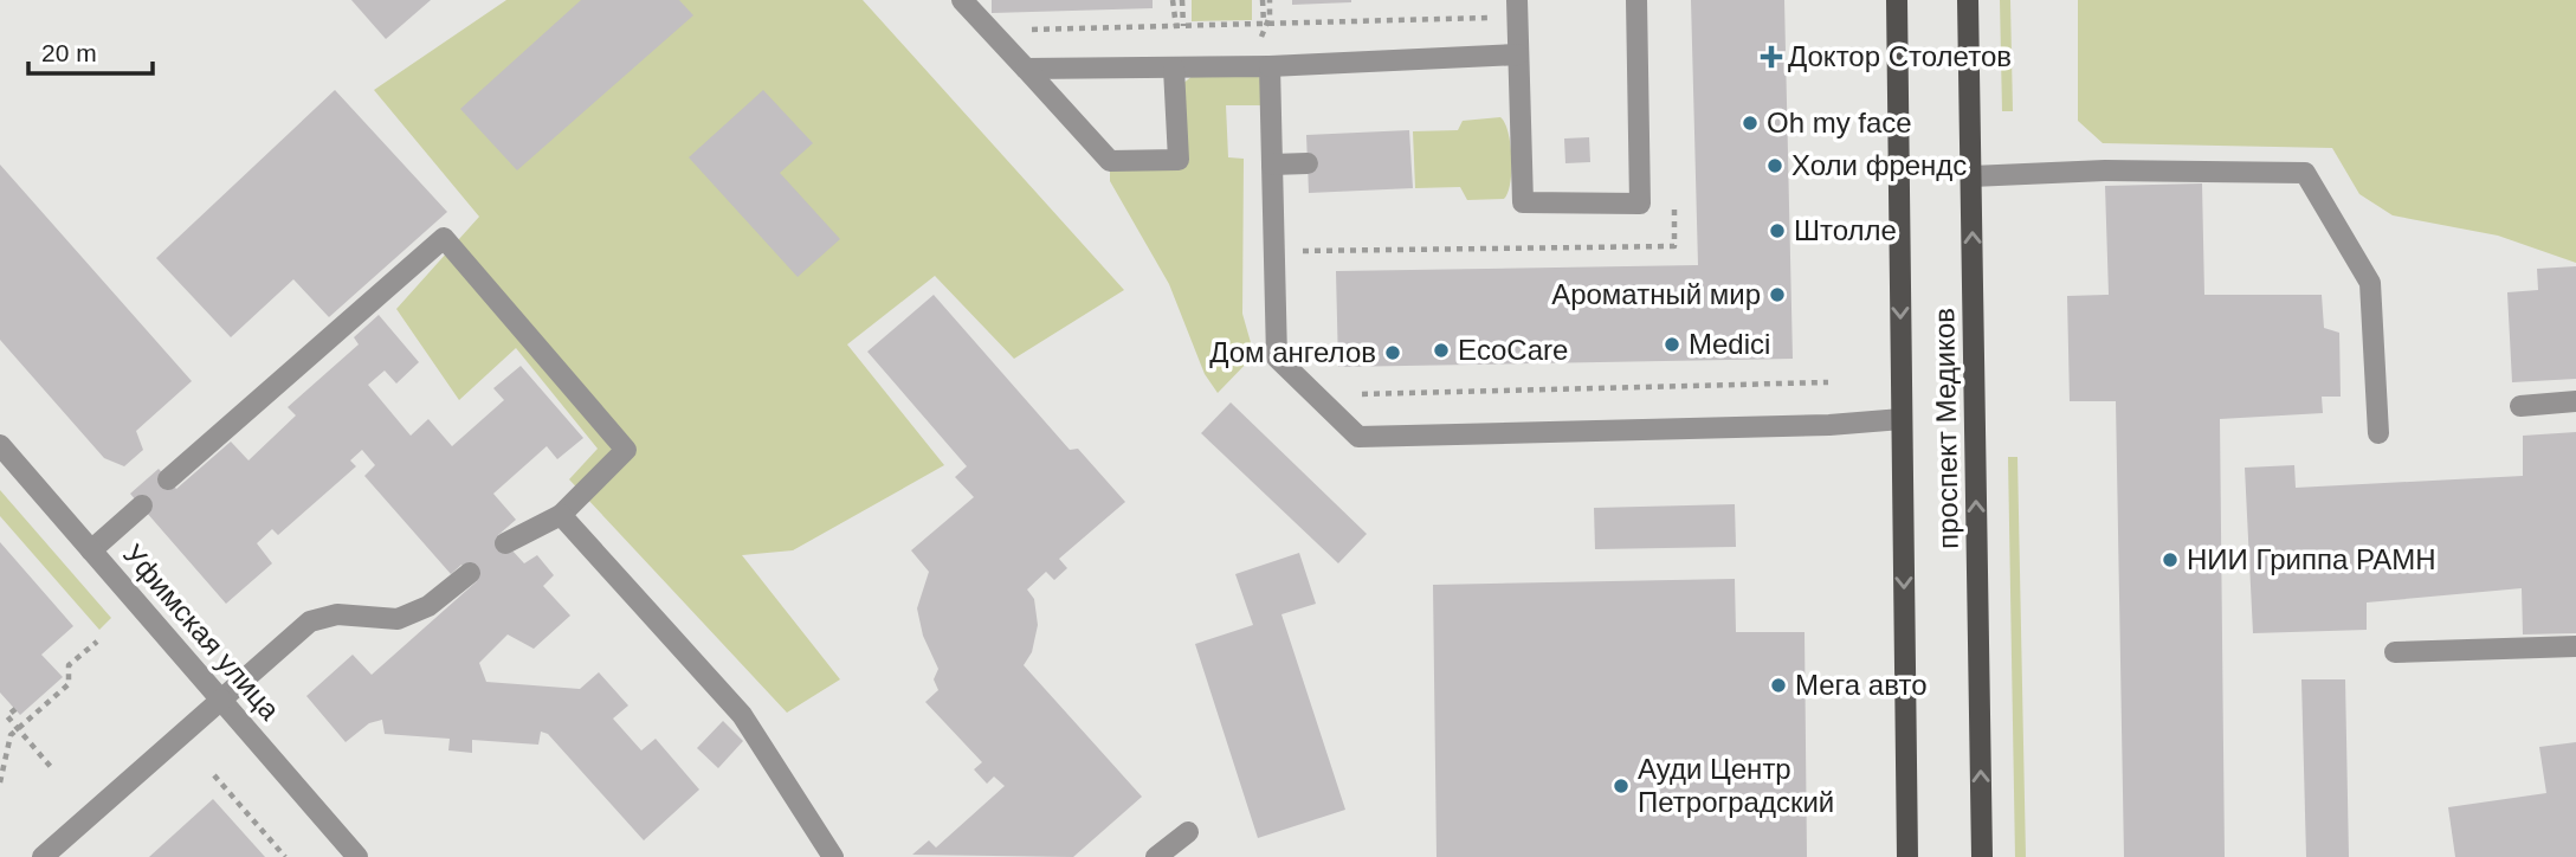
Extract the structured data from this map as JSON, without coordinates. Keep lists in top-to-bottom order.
{
  "streets": {
    "main road": ["проспект Медиков"],
    "street": ["Уфимская улица"]
  },
  "places": {
    "health": ["Доктор Столетов"],
    "other": [
      "Oh my face",
      "Холи френдс",
      "Штолле",
      "Ароматный мир",
      "Medici",
      "EcoCare",
      "Дом ангелов",
      "НИИ Гриппа РАМН",
      "Мега авто",
      "Ауди Центр Петроградский"
    ]
  },
  "scale_bar": "20 m"
}
